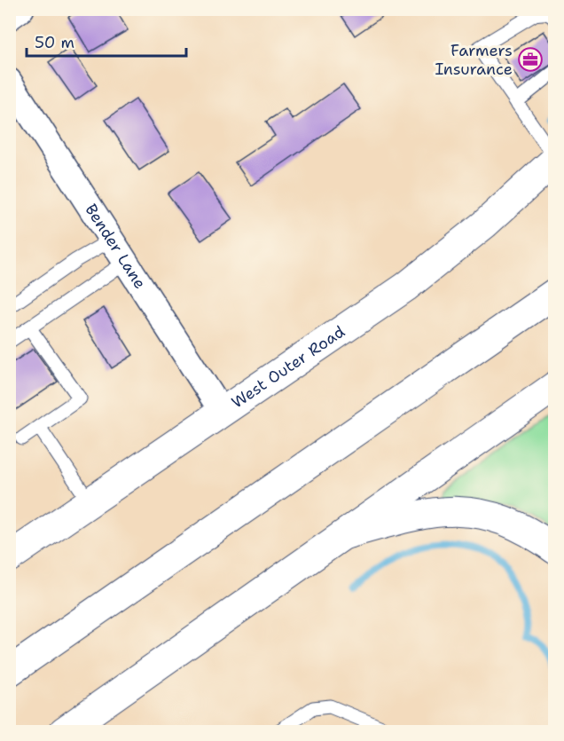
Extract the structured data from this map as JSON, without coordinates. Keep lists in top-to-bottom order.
{
  "streets": {
    "main road": ["West Outer Road"],
    "street": ["Bender Lane"]
  },
  "crossings": [
    ["Bender Lane", "West Outer Road"]
  ],
  "places": {
    "office": ["Farmers Insurance"]
  },
  "scale_bar": "50 m"
}
